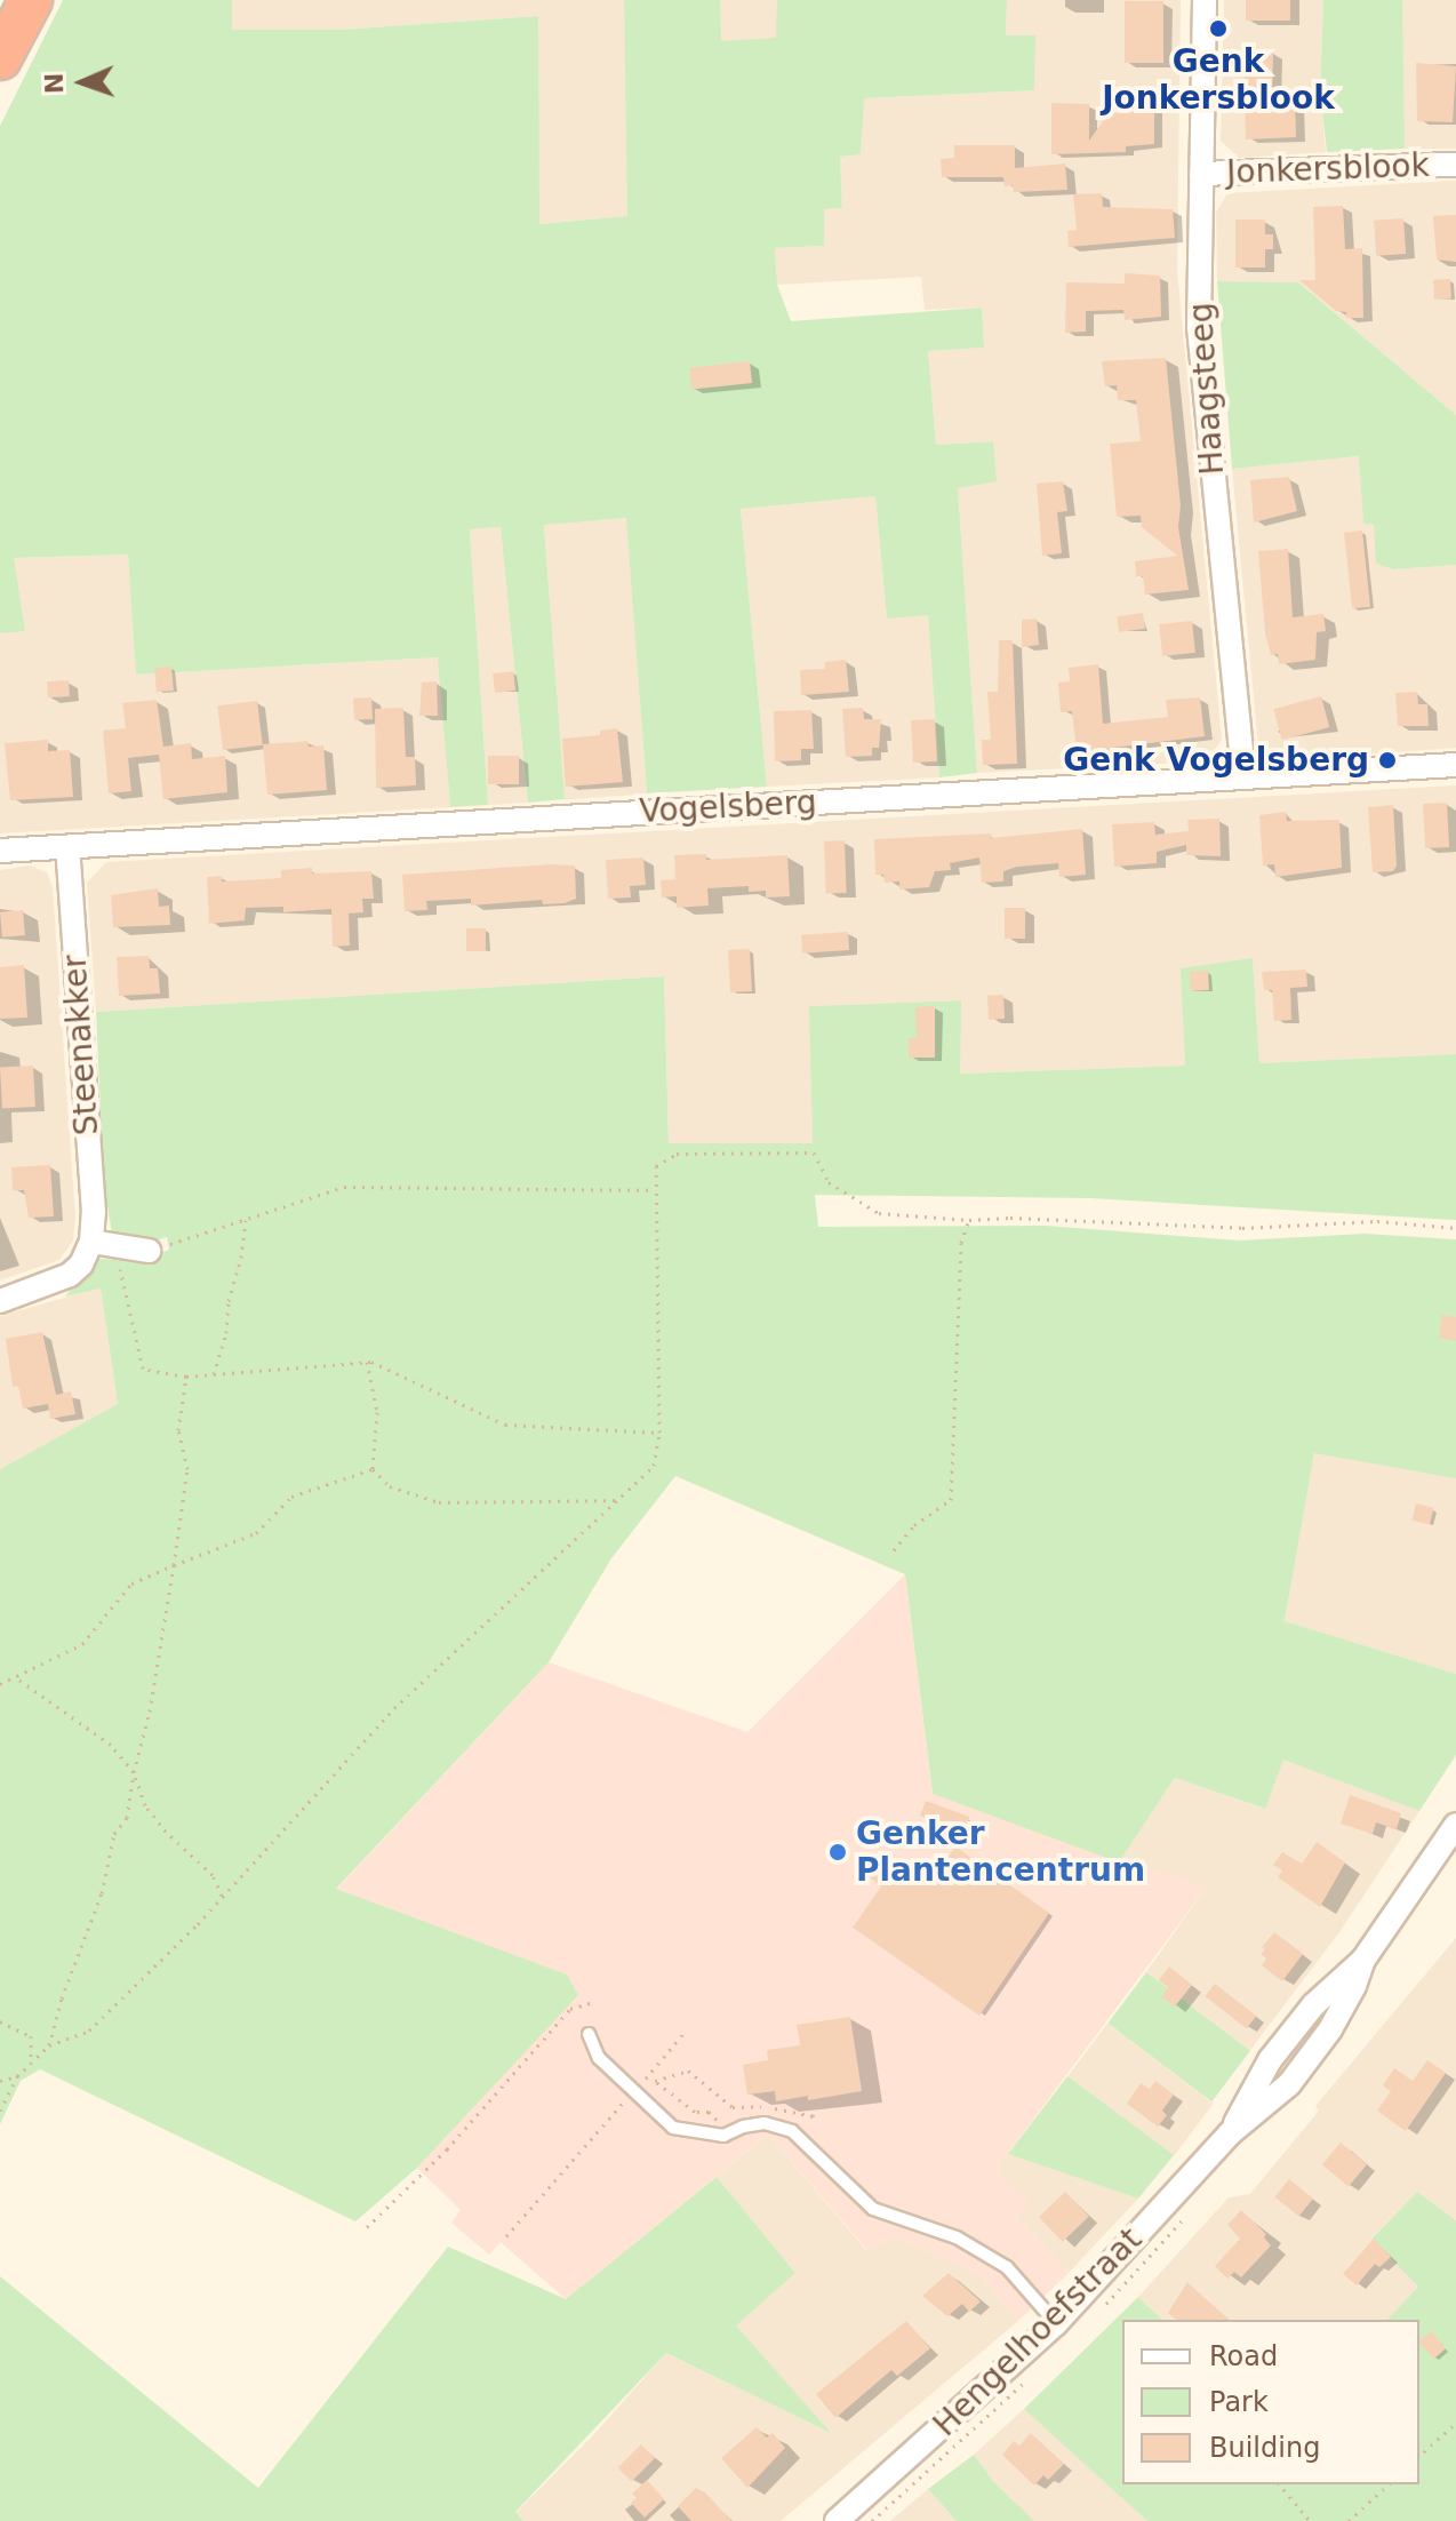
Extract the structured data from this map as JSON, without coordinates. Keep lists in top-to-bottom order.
{
  "streets": {
    "street": [
      "Jonkersblook",
      "Haagsteeg",
      "Vogelsberg",
      "Steenakker",
      "Hengelhoefstraat"
    ]
  },
  "crossings": [
    ["Jonkersblook", "Haagsteeg"],
    ["Haagsteeg", "Vogelsberg"],
    ["Vogelsberg", "Steenakker"]
  ],
  "places": ["Genk Jonkersblook", "Genk Vogelsberg", "Genker Plantencentrum"],
  "legend": ["Road", "Park", "Building"],
  "north": "left"
}
